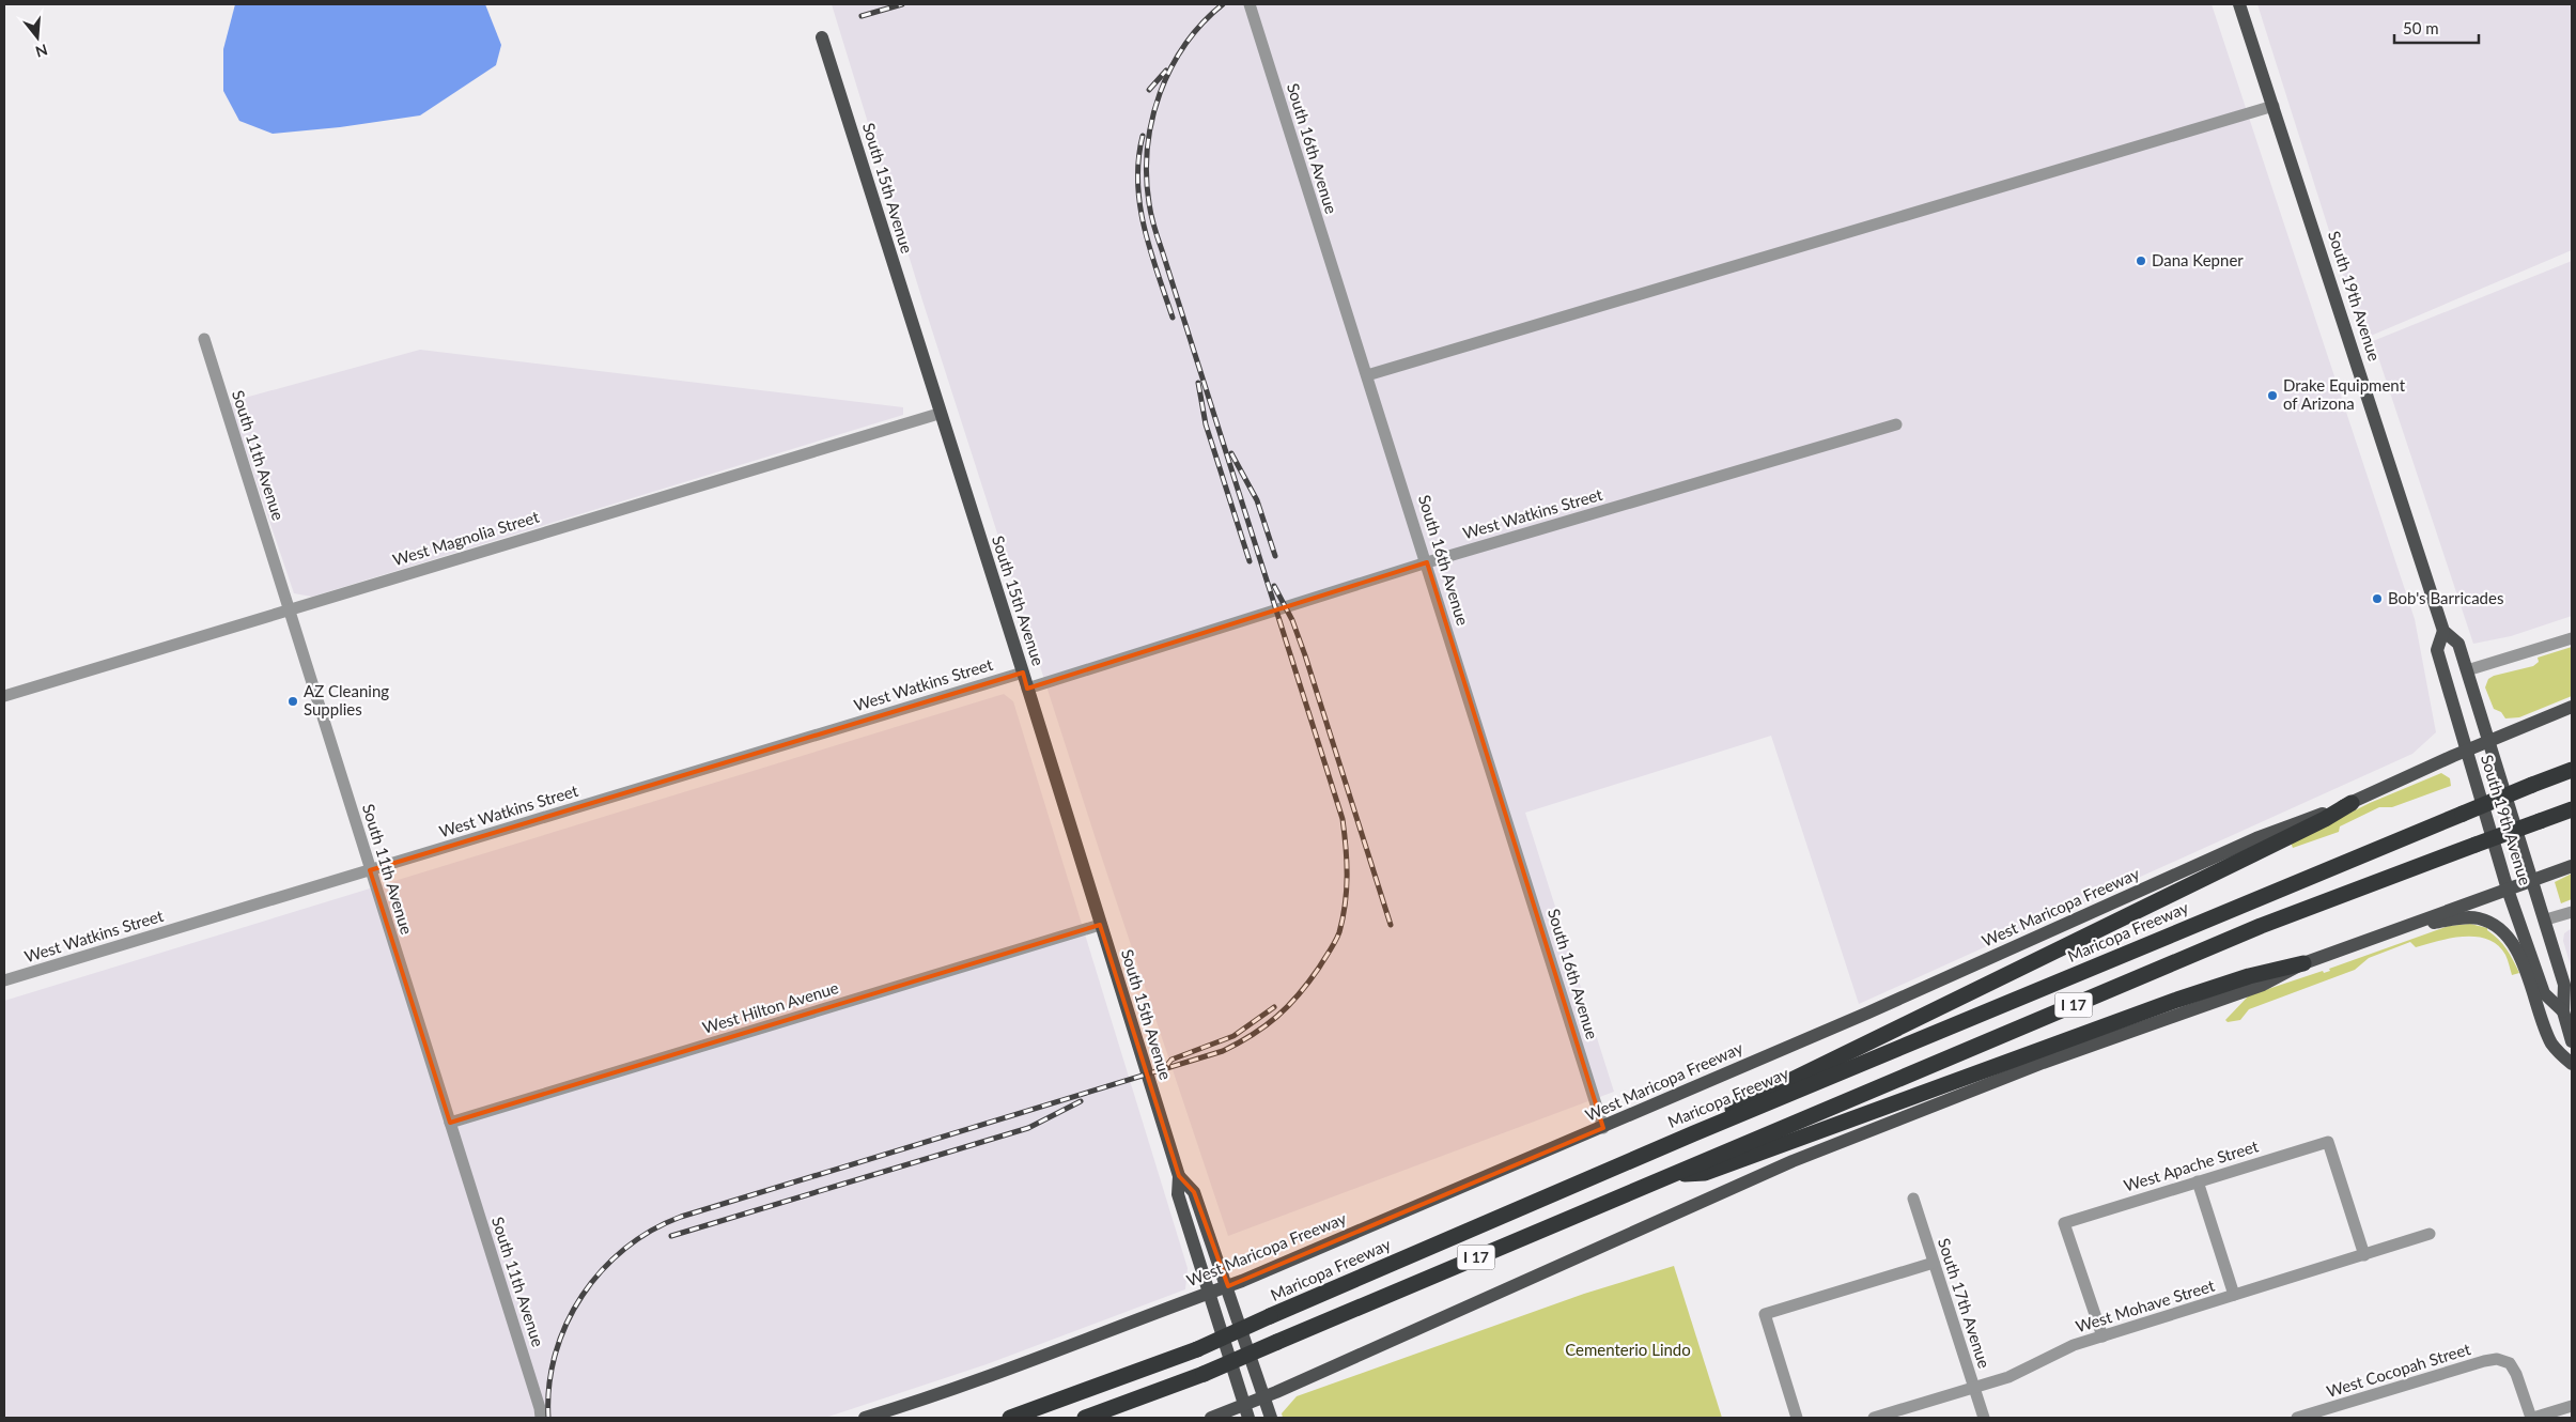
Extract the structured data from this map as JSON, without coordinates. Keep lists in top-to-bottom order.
{
  "streets": {
    "highway": ["Maricopa Freeway", "I 17"],
    "main road": ["South 15th Avenue", "South 19th Avenue", "West Maricopa Freeway"],
    "street": [
      "South 16th Avenue",
      "South 11th Avenue",
      "West Watkins Street",
      "West Magnolia Street",
      "West Hilton Avenue",
      "West Apache Street",
      "South 17th Avenue",
      "West Mohave Street",
      "West Cocopah Street"
    ]
  },
  "crossings": [
    ["South 16th Avenue", "West Watkins Street"],
    ["South 16th Avenue", "West Maricopa Freeway"],
    ["South 15th Avenue", "West Watkins Street"],
    ["South 15th Avenue", "West Magnolia Street"],
    ["South 15th Avenue", "West Maricopa Freeway"],
    ["South 15th Avenue", "West Hilton Avenue"],
    ["South 19th Avenue", "West Maricopa Freeway"],
    ["South 11th Avenue", "West Watkins Street"],
    ["South 11th Avenue", "West Magnolia Street"],
    ["South 11th Avenue", "West Hilton Avenue"],
    ["West Apache Street", "West Mohave Street"],
    ["South 17th Avenue", "West Mohave Street"]
  ],
  "parks": ["Cementerio Lindo"],
  "places": [
    "Dana Kepner",
    "Drake Equipment of Arizona",
    "Bob's Barricades",
    "AZ Cleaning Supplies"
  ],
  "scale_bar": "50 m",
  "north": "bottom"
}
